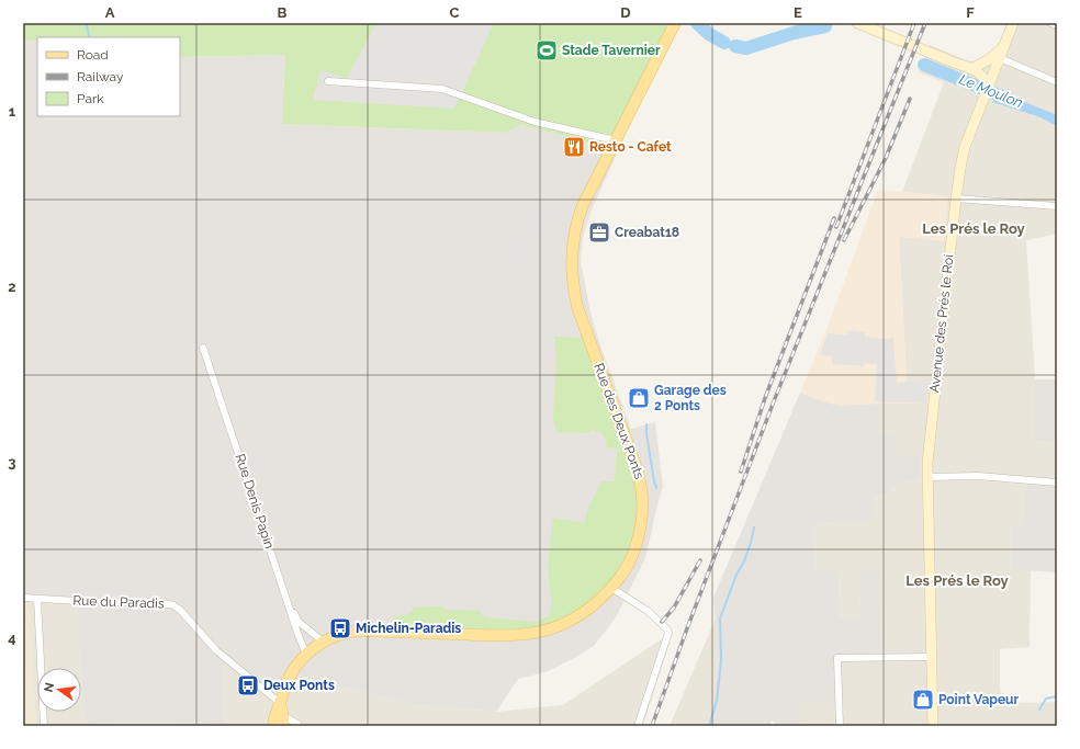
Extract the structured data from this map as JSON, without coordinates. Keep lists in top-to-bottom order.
{
  "streets": {
    "main road": ["Avenue des Prés le Roi", "Rue des Deux Ponts"],
    "street": ["Rue Denis Papin", "Rue du Paradis"]
  },
  "crossings": [
    ["Rue des Deux Ponts", "Rue Denis Papin"],
    ["Rue des Deux Ponts", "Rue du Paradis"]
  ],
  "districts": ["Les Prés le Roy", "Les Prés le Roy"],
  "water": ["Le Moulon"],
  "places": {
    "sports": ["Stade Tavernier"],
    "restaurant": ["Resto - Cafet"],
    "office": ["Creabat18"],
    "shop": ["Garage des 2 Ponts", "Point Vapeur"],
    "bus stop": ["Michelin-Paradis", "Deux Ponts"]
  },
  "legend": ["Road", "Railway", "Park"],
  "north": "left",
  "grid": {
    "columns": [
      "A",
      "B",
      "C",
      "D",
      "E",
      "F"
    ],
    "rows": [
      "1",
      "2",
      "3",
      "4"
    ]
  }
}
